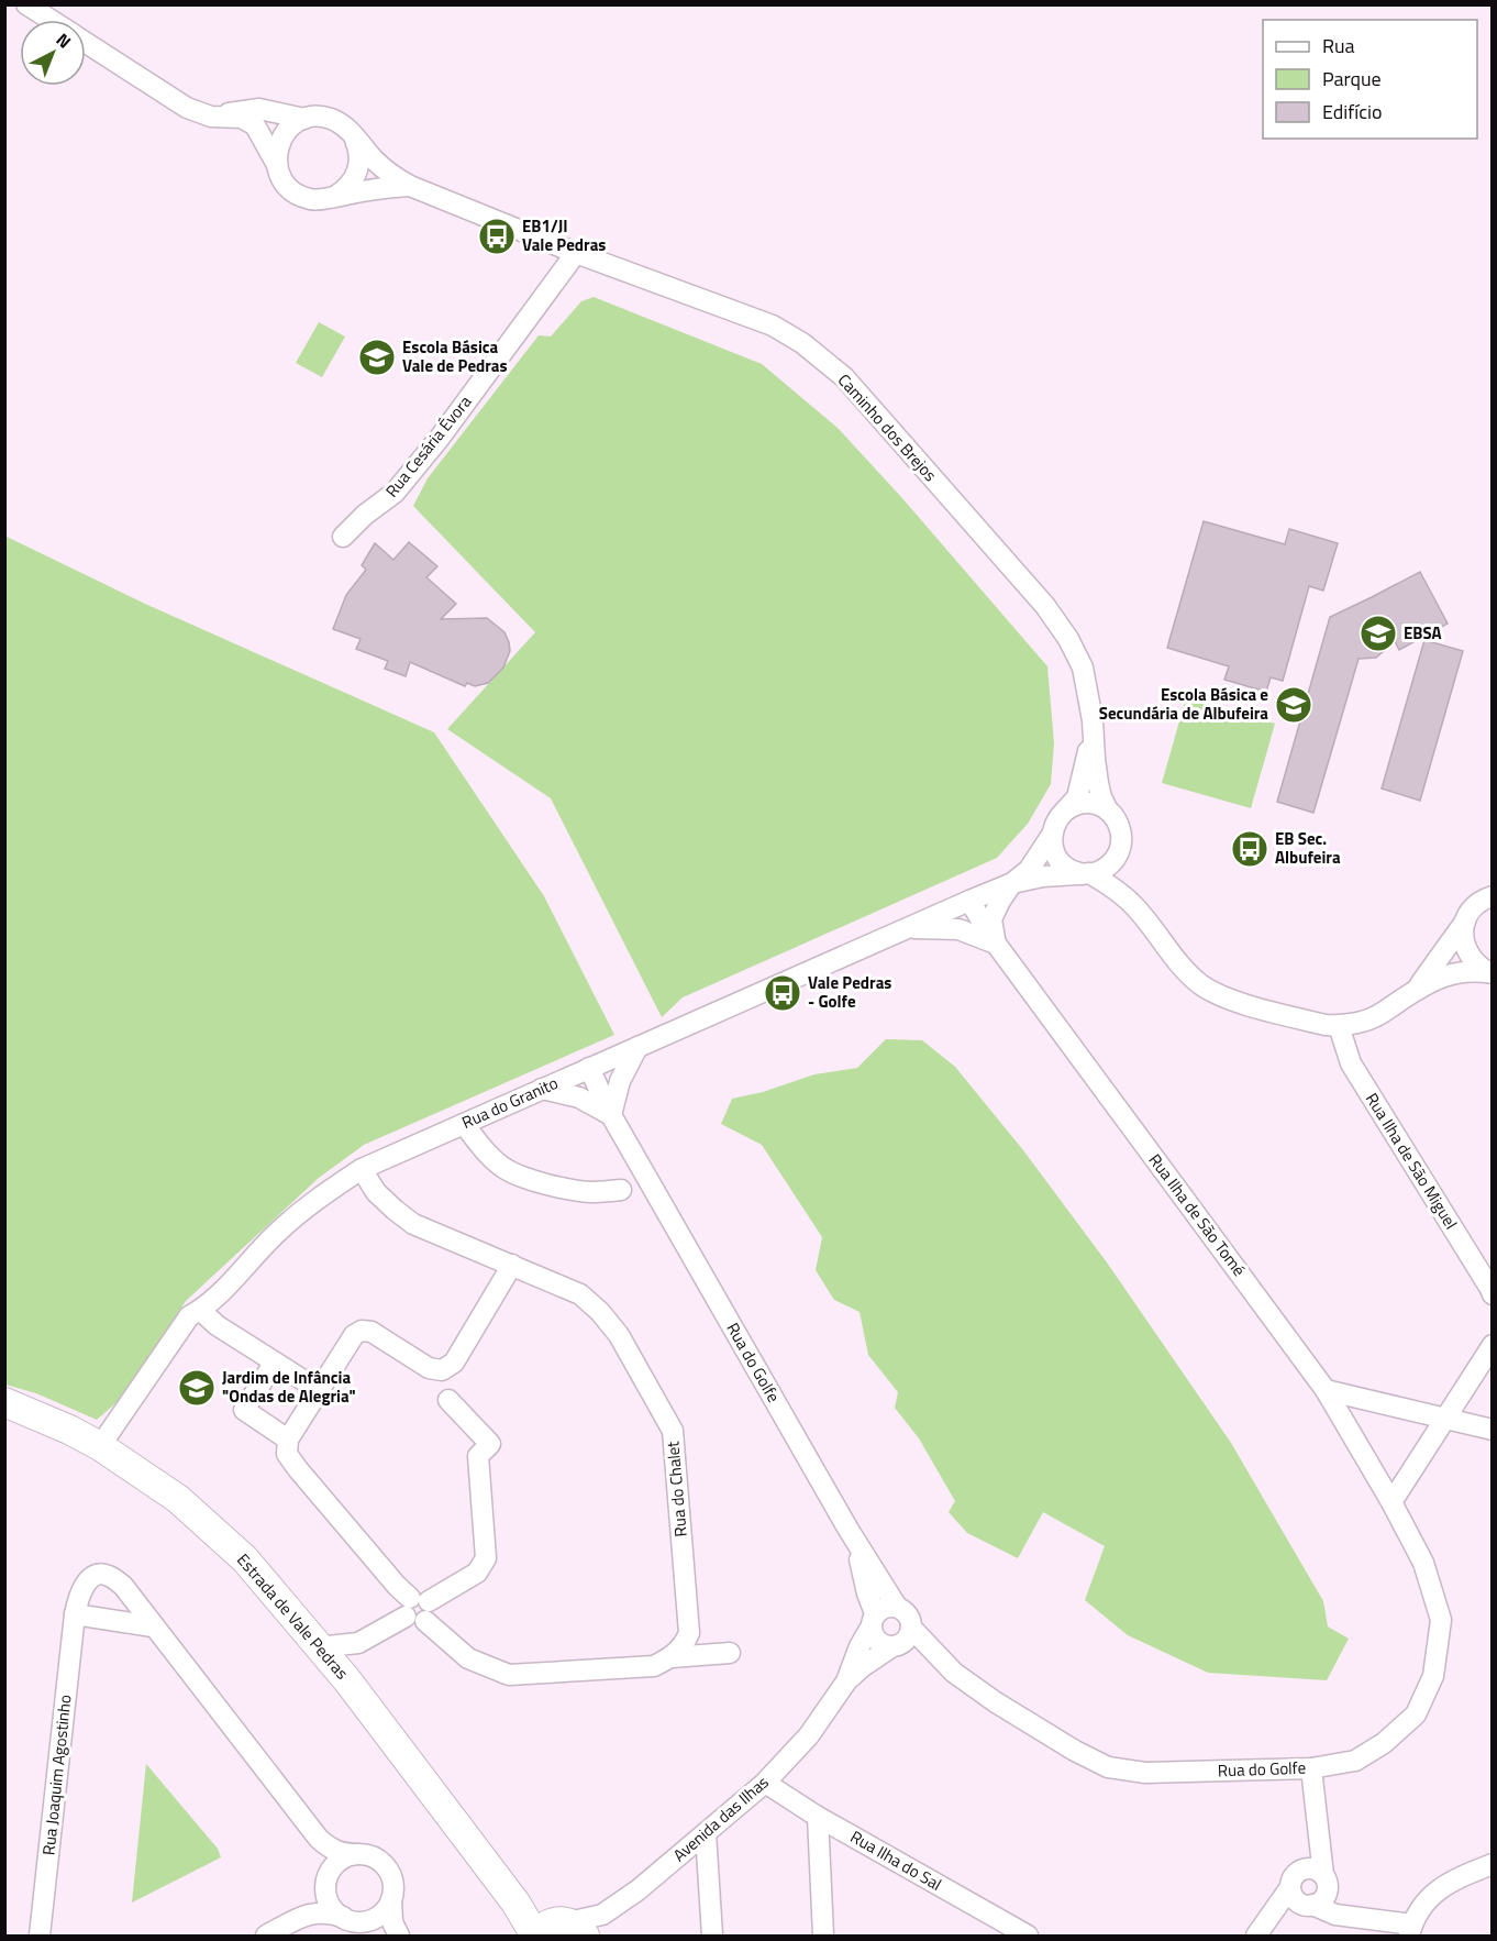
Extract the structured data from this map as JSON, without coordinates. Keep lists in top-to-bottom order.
{
  "streets": {
    "main road": ["Estrada de Vale Pedras"],
    "street": [
      "Caminho dos Brejos",
      "Rua Cesária Évora",
      "Rua do Granito",
      "Rua Ilha de São Miguel",
      "Rua Ilha de São Tomé",
      "Rua do Golfe",
      "Rua do Chalet",
      "Rua Joaquim Agostinho",
      "Avenida das Ilhas",
      "Rua Ilha do Sal"
    ]
  },
  "crossings": [
    ["Caminho dos Brejos", "Rua Cesária Évora"],
    ["Caminho dos Brejos", "Rua do Granito"],
    ["Rua do Granito", "Rua Ilha de São Tomé"],
    ["Rua do Granito", "Rua do Golfe"],
    ["Rua do Granito", "Rua do Chalet"],
    ["Rua do Granito", "Estrada de Vale Pedras"],
    ["Rua Ilha de São Tomé", "Rua do Golfe"],
    ["Rua do Golfe", "Avenida das Ilhas"],
    ["Estrada de Vale Pedras", "Avenida das Ilhas"],
    ["Avenida das Ilhas", "Rua Ilha do Sal"]
  ],
  "places": {
    "bus stop": ["EB1/JI Vale Pedras", "EB Sec. Albufeira", "Vale Pedras - Golfe"],
    "school or university": [
      "Escola Básica Vale de Pedras",
      "EBSA",
      "Escola Básica e Secundária de Albufeira",
      "Jardim de Infância \"Ondas de Alegria\""
    ]
  },
  "legend": ["Rua", "Parque", "Edifício"],
  "north": "top right"
}
